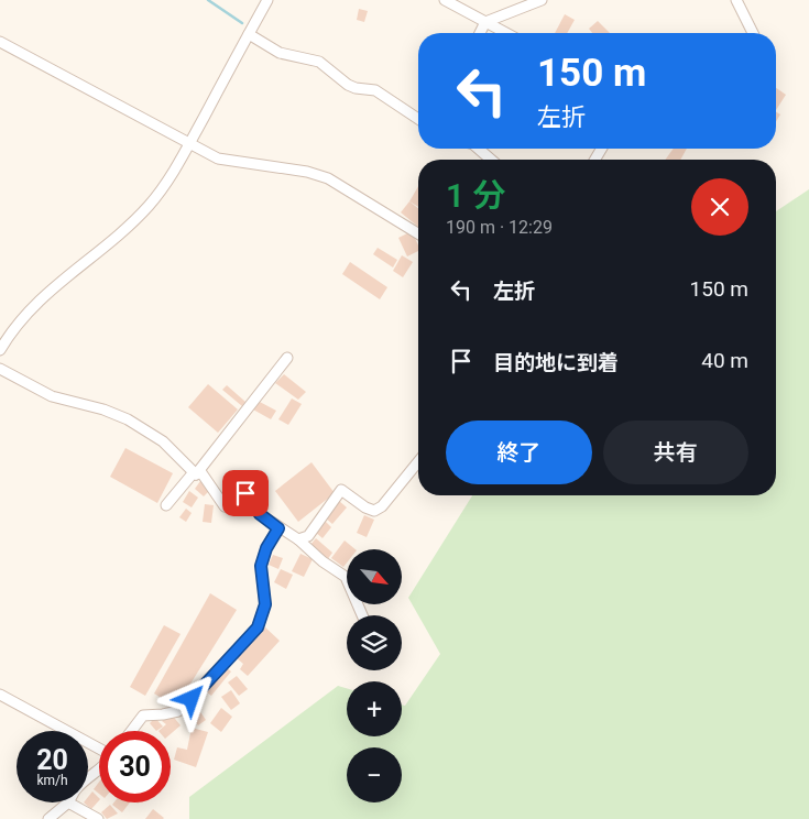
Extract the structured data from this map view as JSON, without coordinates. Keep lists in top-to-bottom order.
{
  "north": "bottom right",
  "page": {
    "turn": ["150 m", "左折"],
    "heading": ["1 分", "190 m · 12:29"],
    "list": [
      {
        "name": "左折",
        "value": "150 m"
      },
      {
        "name": "目的地に到着",
        "value": "40 m"
      }
    ],
    "buttons": ["終了", "共有"],
    "map_buttons": ["+", "−"],
    "speed": "20 km/h",
    "limit": "30"
  }
}
